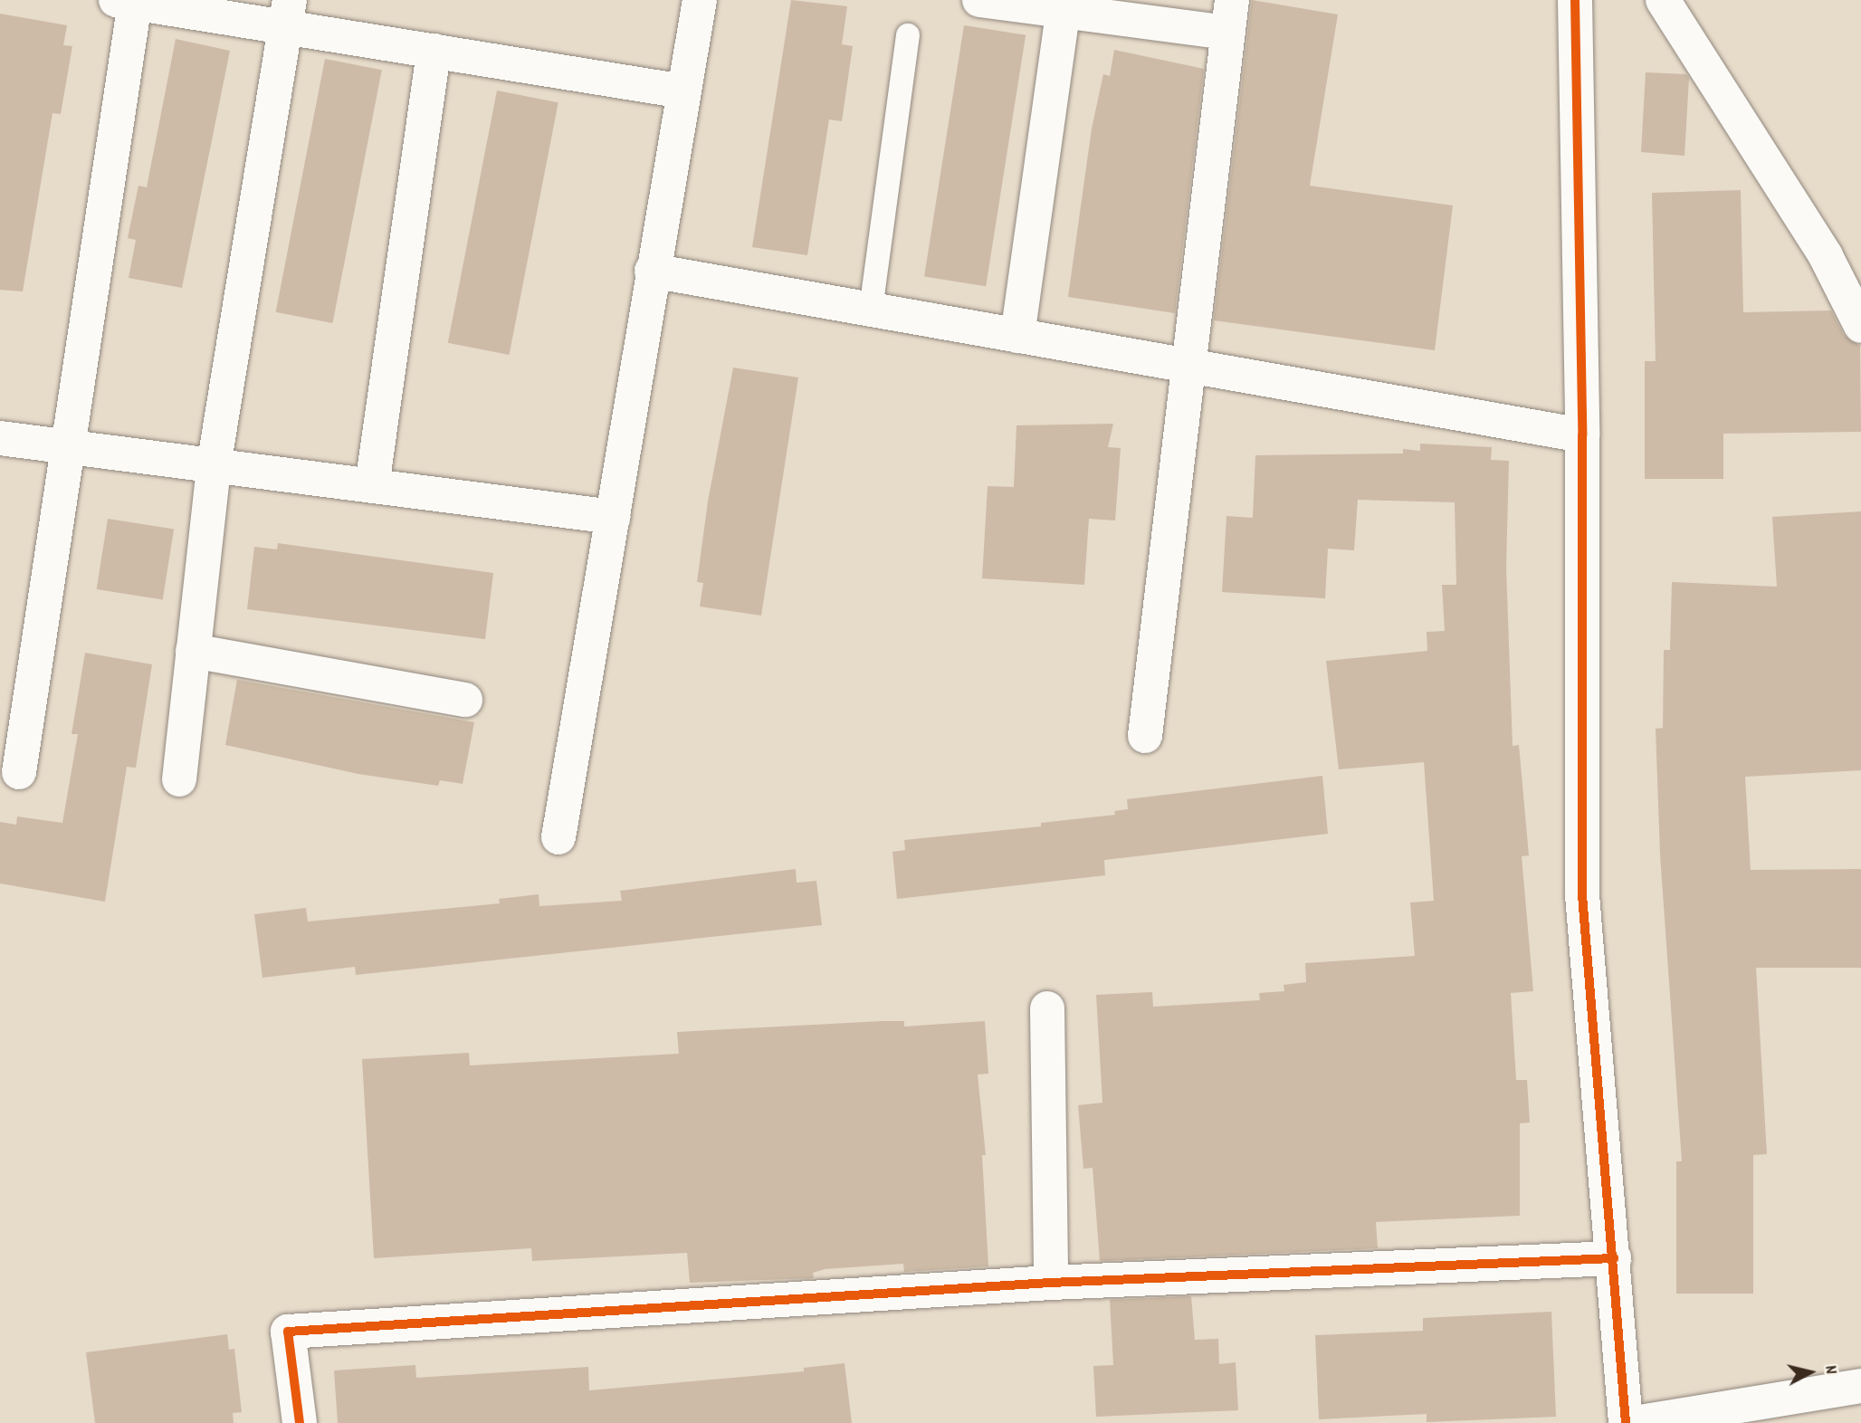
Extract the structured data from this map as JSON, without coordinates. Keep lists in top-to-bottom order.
{
  "north": "right"
}
